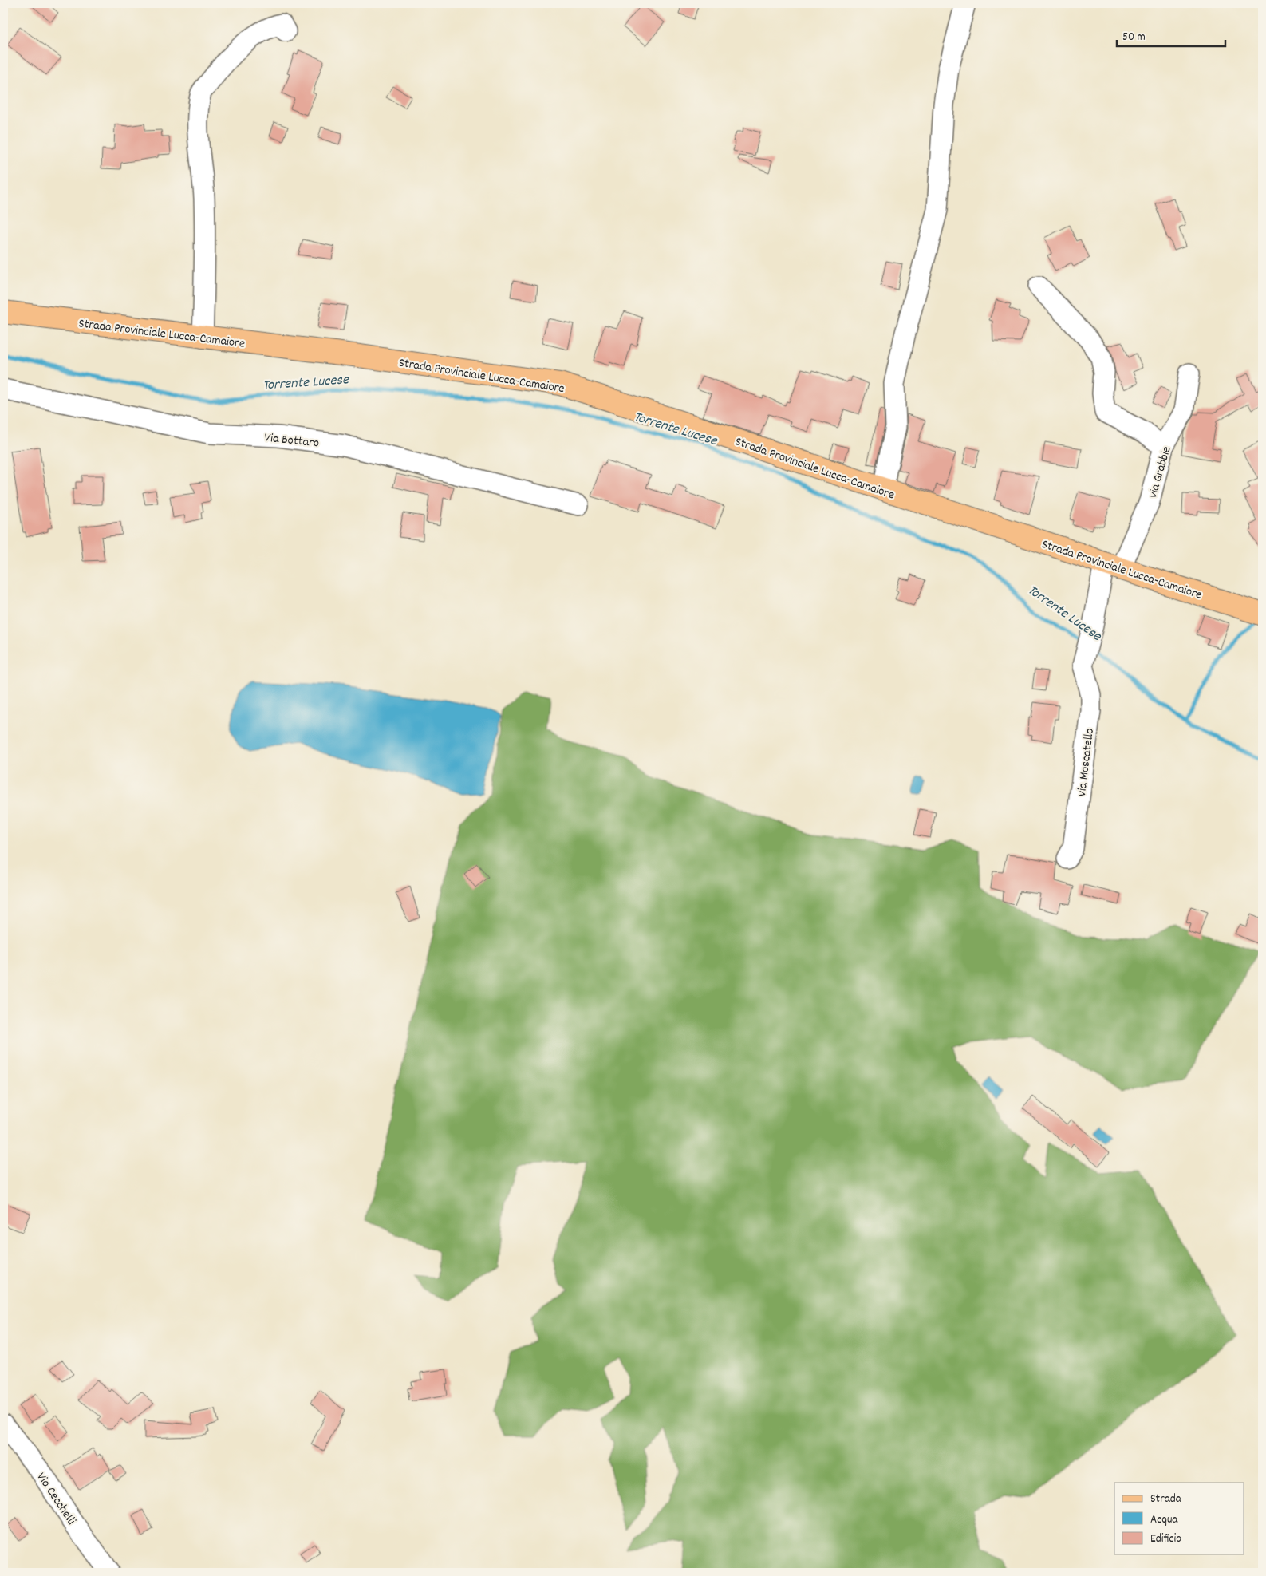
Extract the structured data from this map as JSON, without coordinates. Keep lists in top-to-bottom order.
{
  "streets": {
    "main road": ["Strada Provinciale Lucca-Camaiore"],
    "street": [
      "Via Bottaro",
      "via Grabbie",
      "via Moscatello",
      "Via Cecchelli"
    ]
  },
  "crossings": [
    ["Strada Provinciale Lucca-Camaiore", "via Grabbie"],
    ["Strada Provinciale Lucca-Camaiore", "via Moscatello"],
    ["via Grabbie", "via Moscatello"]
  ],
  "water": ["Torrente Lucese"],
  "legend": ["Strada", "Acqua", "Edificio"],
  "scale_bar": "50 m"
}
